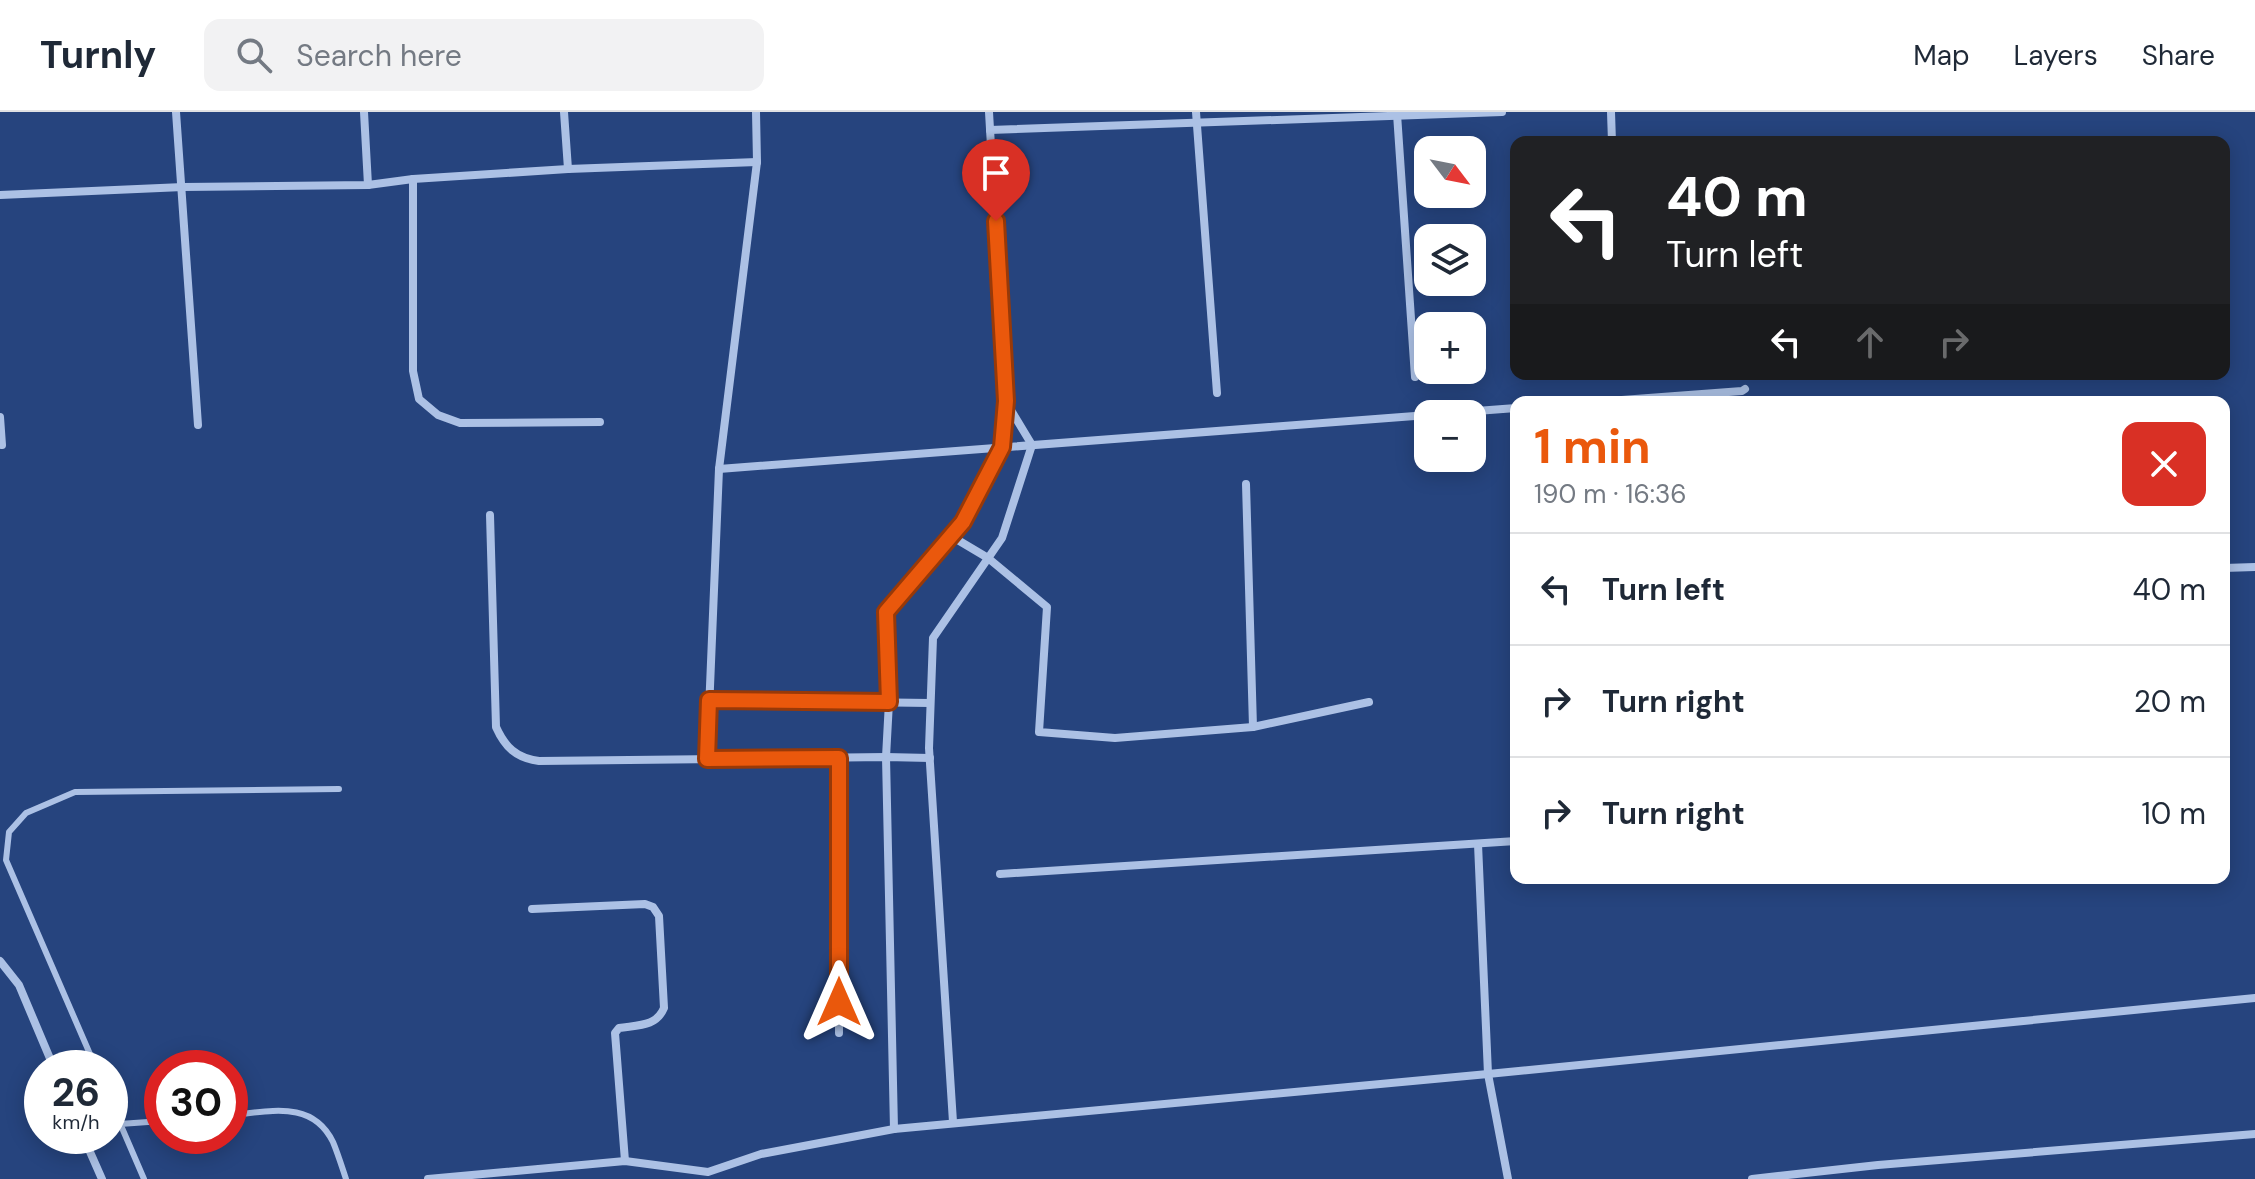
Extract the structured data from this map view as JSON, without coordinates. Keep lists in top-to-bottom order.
{
  "north": "bottom right",
  "page": {
    "header": "Turnly",
    "search": "Search here",
    "nav": ["Map", "Layers", "Share"],
    "map_buttons": ["+", "−"],
    "turn": ["40 m", "Turn left"],
    "heading": ["1 min", "190 m · 16:36"],
    "list": [
      {
        "name": "Turn left",
        "value": "40 m"
      },
      {
        "name": "Turn right",
        "value": "20 m"
      },
      {
        "name": "Turn right",
        "value": "10 m"
      }
    ],
    "speed": "26 km/h",
    "limit": "30"
  }
}
